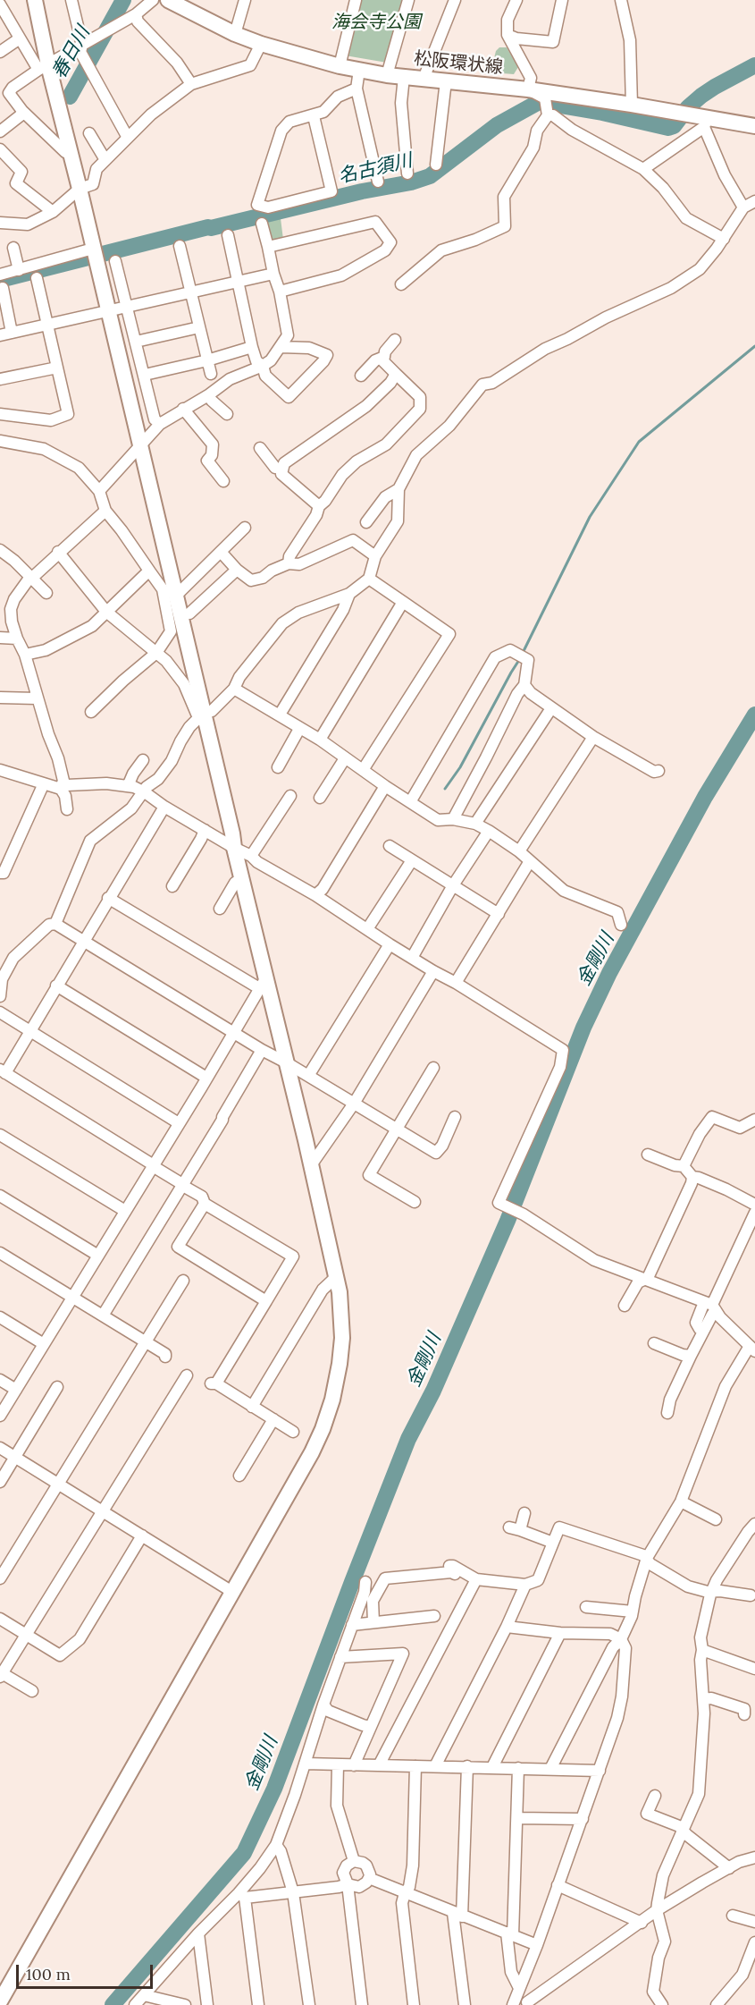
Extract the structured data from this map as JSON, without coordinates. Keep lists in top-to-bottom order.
{
  "streets": {
    "street": ["松阪環状線"]
  },
  "water": ["春日川", "名古須川", "金剛川"],
  "parks": ["海会寺公園"],
  "scale_bar": "100 m"
}
